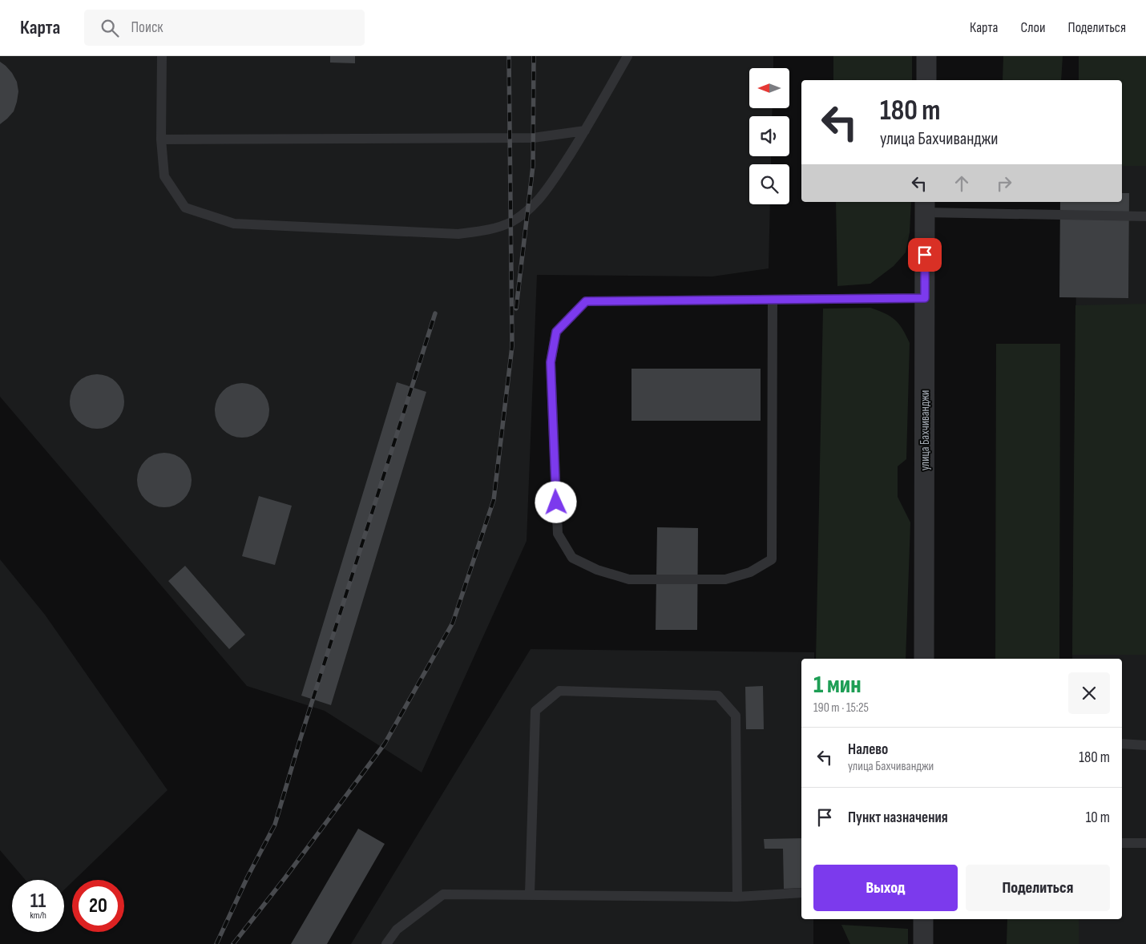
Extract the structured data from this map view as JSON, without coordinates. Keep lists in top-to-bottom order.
{
  "streets": {
    "street": ["улица Бахчиванджи"]
  },
  "north": "left",
  "page": {
    "header": "Карта",
    "search": "Поиск",
    "nav": ["Карта", "Слои", "Поделиться"],
    "turn": ["180 m", "улица Бахчиванджи"],
    "heading": ["1 мин", "190 m · 15:25"],
    "list": [
      {
        "name": "Налево",
        "note": "улица Бахчиванджи",
        "value": "180 m"
      },
      {
        "name": "Пункт назначения",
        "value": "10 m"
      }
    ],
    "buttons": ["Выход", "Поделиться"],
    "speed": "11 km/h",
    "limit": "20"
  }
}
